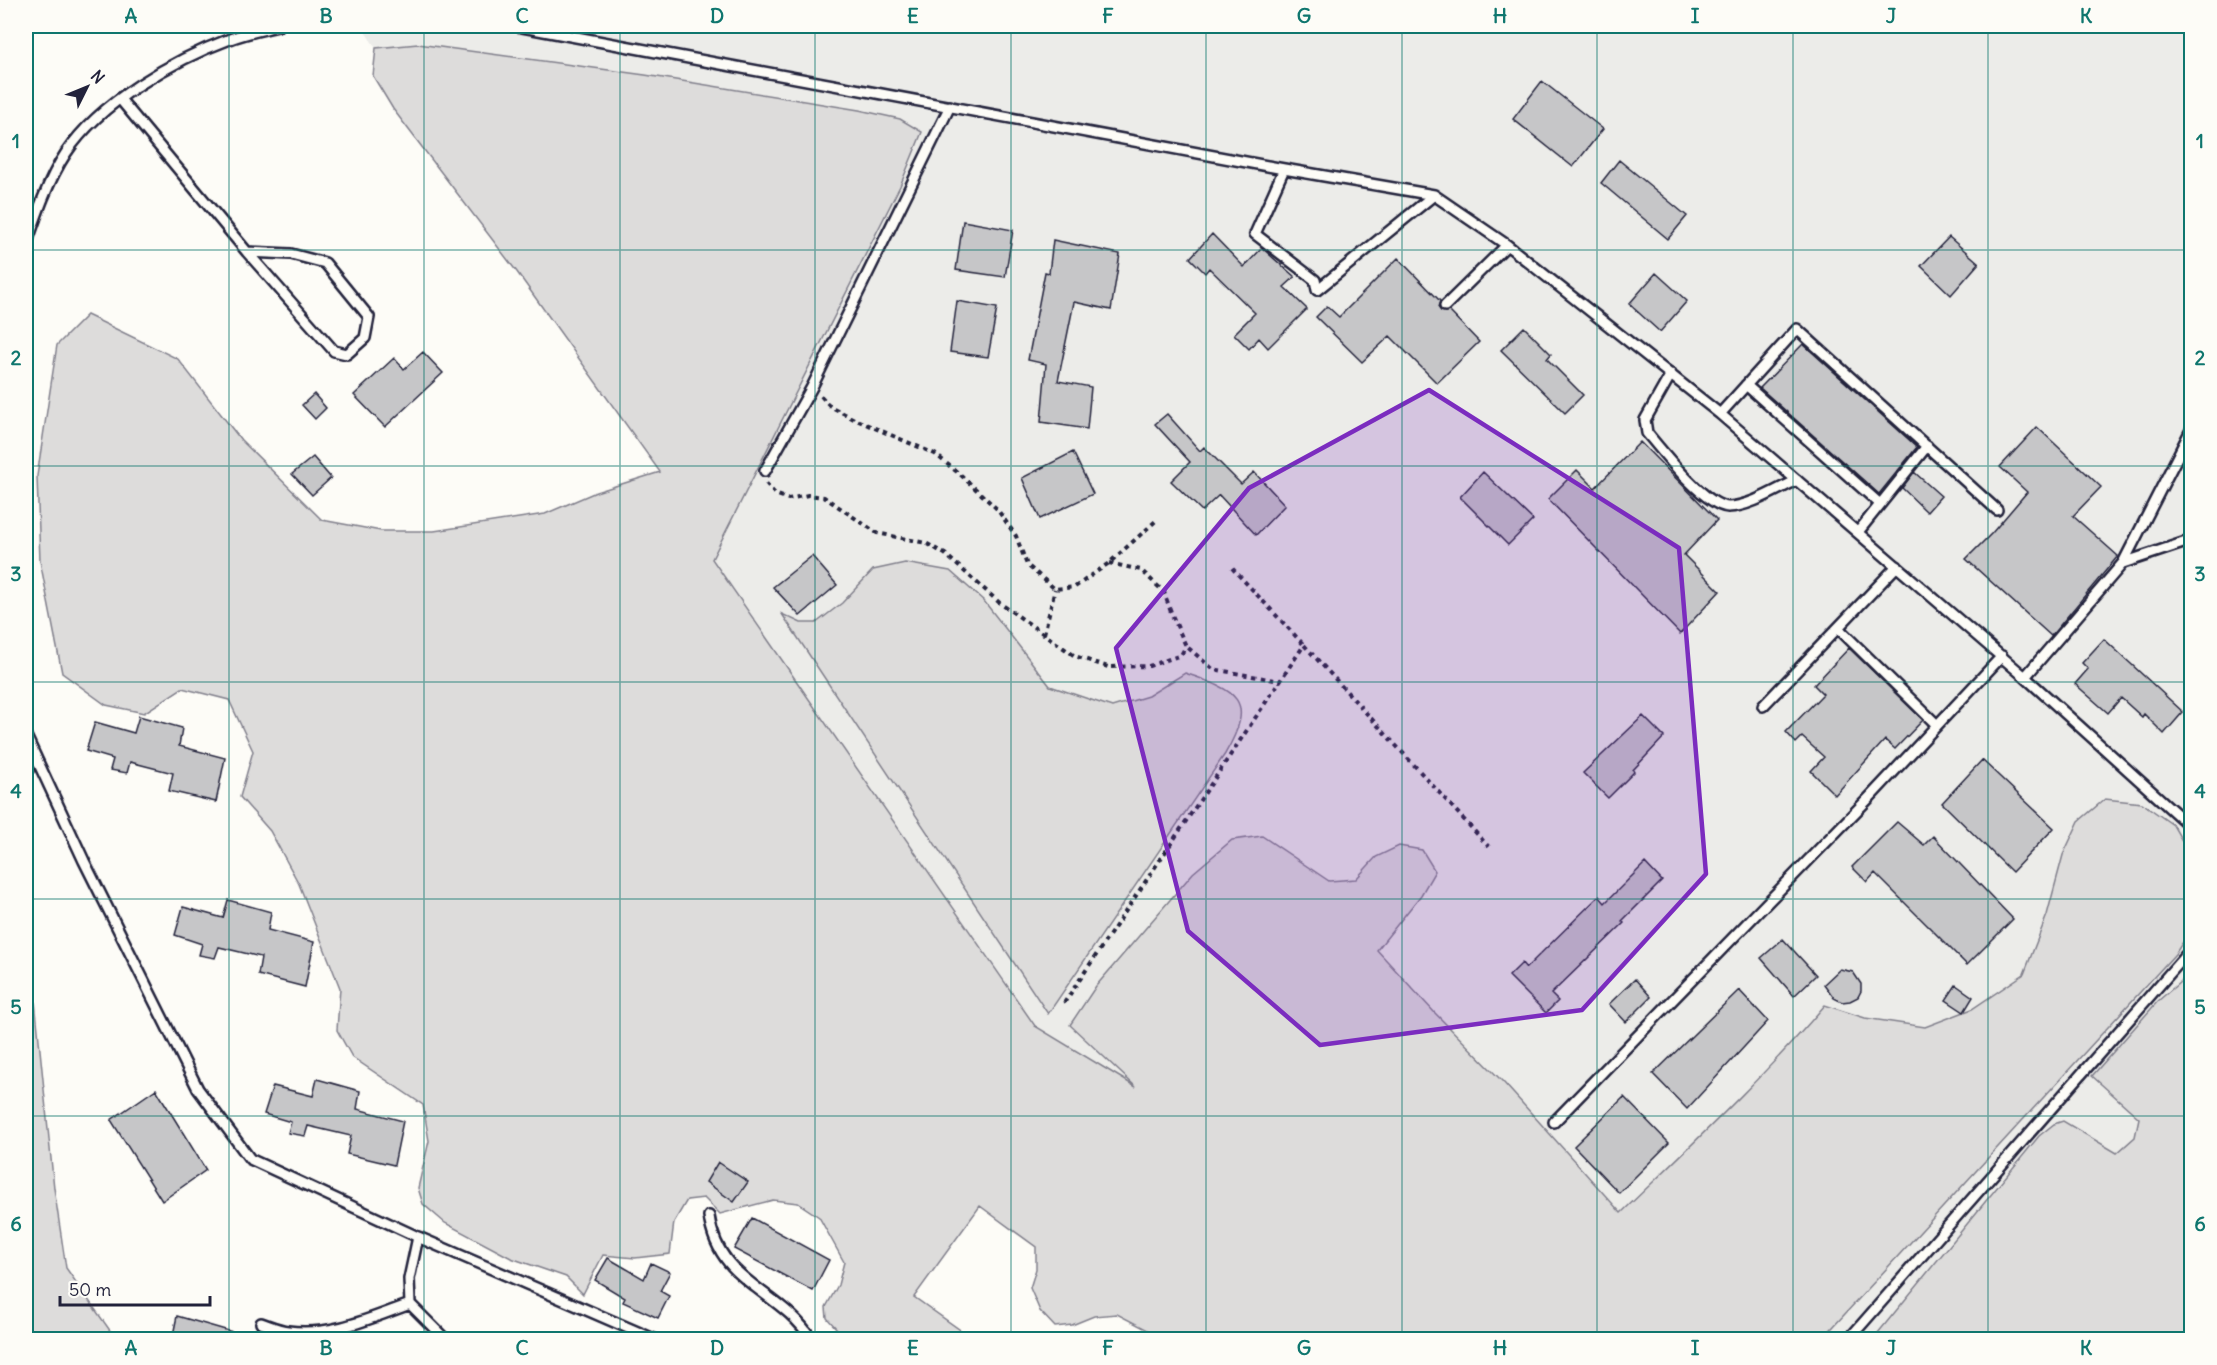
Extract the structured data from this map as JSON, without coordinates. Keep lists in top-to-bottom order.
{
  "scale_bar": "50 m",
  "north": "top right",
  "grid": {
    "columns": [
      "A",
      "B",
      "C",
      "D",
      "E",
      "F",
      "G",
      "H",
      "I",
      "J",
      "K"
    ],
    "rows": [
      "1",
      "2",
      "3",
      "4",
      "5",
      "6"
    ]
  }
}
